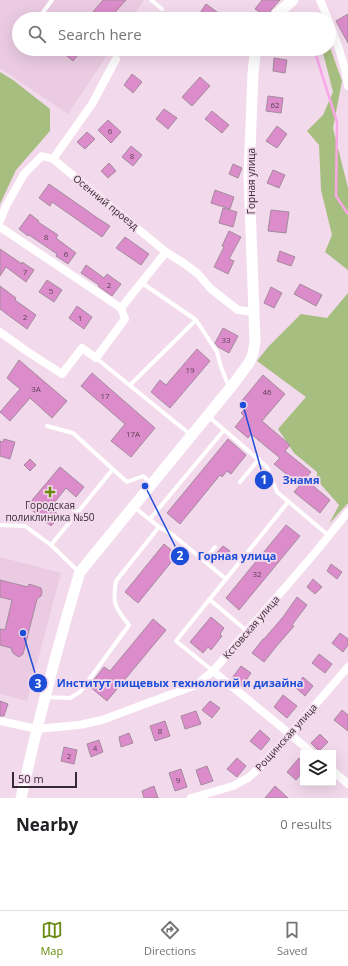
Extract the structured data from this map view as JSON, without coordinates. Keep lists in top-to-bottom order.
{
  "streets": {
    "main road": ["Горная улица"],
    "street": ["Осенний проезд", "Кстовская улица", "Рощинская улица"]
  },
  "crossings": [
    ["Горная улица", "Осенний проезд"],
    ["Горная улица", "Кстовская улица"]
  ],
  "places": {
    "other": ["Знамя", "Горная улица", "Институт пищевых технологий и дизайна"],
    "health": ["Городская поликлиника №50"]
  },
  "house_numbers": [
    "62",
    "6",
    "8",
    "8",
    "6",
    "7",
    "2",
    "5",
    "2",
    "1",
    "33",
    "19",
    "3А",
    "46",
    "17",
    "17А",
    "32",
    "8",
    "4",
    "2",
    "9"
  ],
  "scale_bar": "50 m",
  "page": {
    "search": "Search here",
    "scale": "50 m",
    "heading": ["Nearby", "0 results"],
    "nav": ["Map", "Directions", "Saved"]
  }
}
